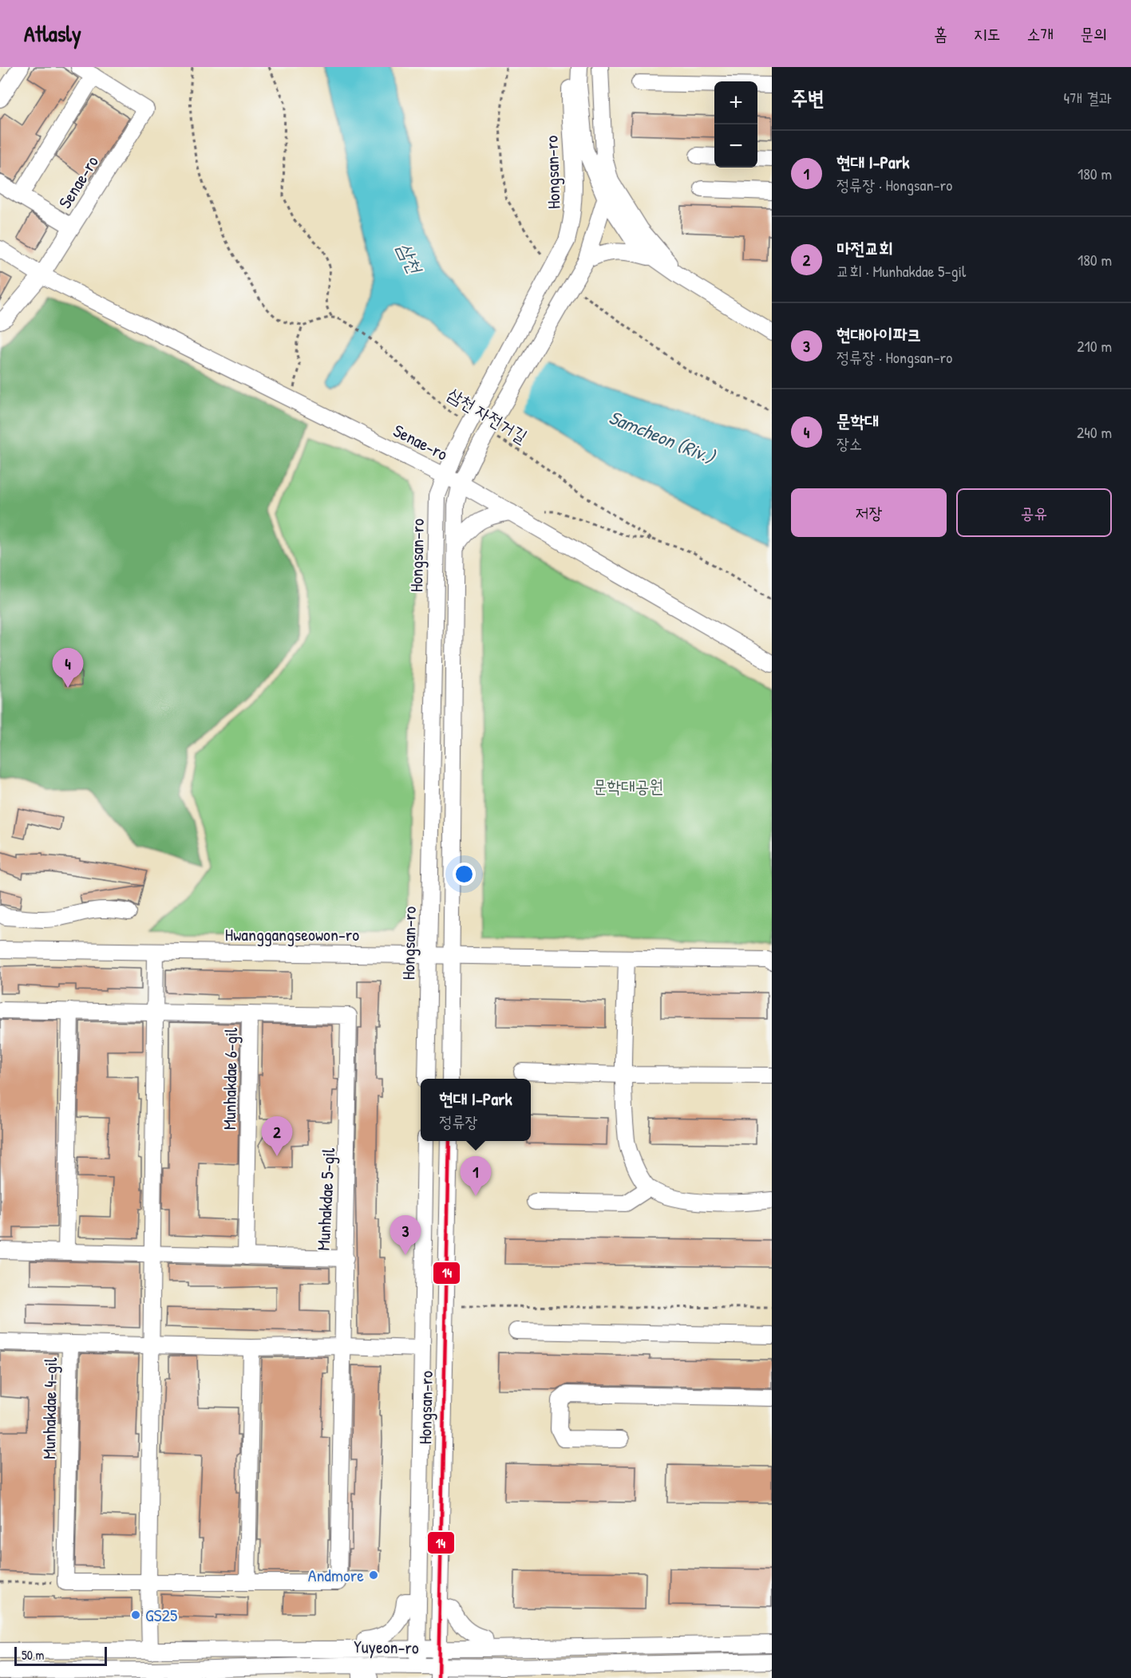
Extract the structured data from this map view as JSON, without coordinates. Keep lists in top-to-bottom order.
{
  "streets": {
    "street": [
      "Hongsan-ro",
      "Senae-ro",
      "Hwanggangseowon-ro",
      "Munhakdae 6-gil",
      "Munhakdae 5-gil",
      "Munhakdae 4-gil",
      "Yuyeon-ro"
    ],
    "path": ["삼천 자전거길"]
  },
  "crossings": [
    ["Hongsan-ro", "Senae-ro"],
    ["Hongsan-ro", "Hwanggangseowon-ro"],
    ["Hongsan-ro", "Munhakdae 4-gil"],
    ["Hongsan-ro", "Yuyeon-ro"],
    ["Munhakdae 6-gil", "Munhakdae 5-gil"]
  ],
  "water": ["삼천", "Samcheon (Riv.)"],
  "parks": ["문학대공원"],
  "places": ["Andmore", "GS25"],
  "lines": ["transit line 14"],
  "scale_bar": "50 m",
  "page": {
    "header": "Atlasly",
    "nav": [
      "홈",
      "지도",
      "소개",
      "문의"
    ],
    "heading": ["주변", "4개 결과"],
    "map_buttons": ["+", "−"],
    "list": [
      {
        "mark": "1",
        "name": "현대 I-Park",
        "note": "정류장 · Hongsan-ro",
        "value": "180 m"
      },
      {
        "mark": "2",
        "name": "마전교회",
        "note": "교회 · Munhakdae 5-gil",
        "value": "180 m"
      },
      {
        "mark": "3",
        "name": "현대아이파크",
        "note": "정류장 · Hongsan-ro",
        "value": "210 m"
      },
      {
        "mark": "4",
        "name": "문학대",
        "note": "장소",
        "value": "240 m"
      }
    ],
    "buttons": ["저장", "공유"],
    "pins": [
      "4",
      "2",
      "1",
      "3"
    ],
    "popup": ["현대 I-Park", "정류장"],
    "scale": "50 m"
  }
}
